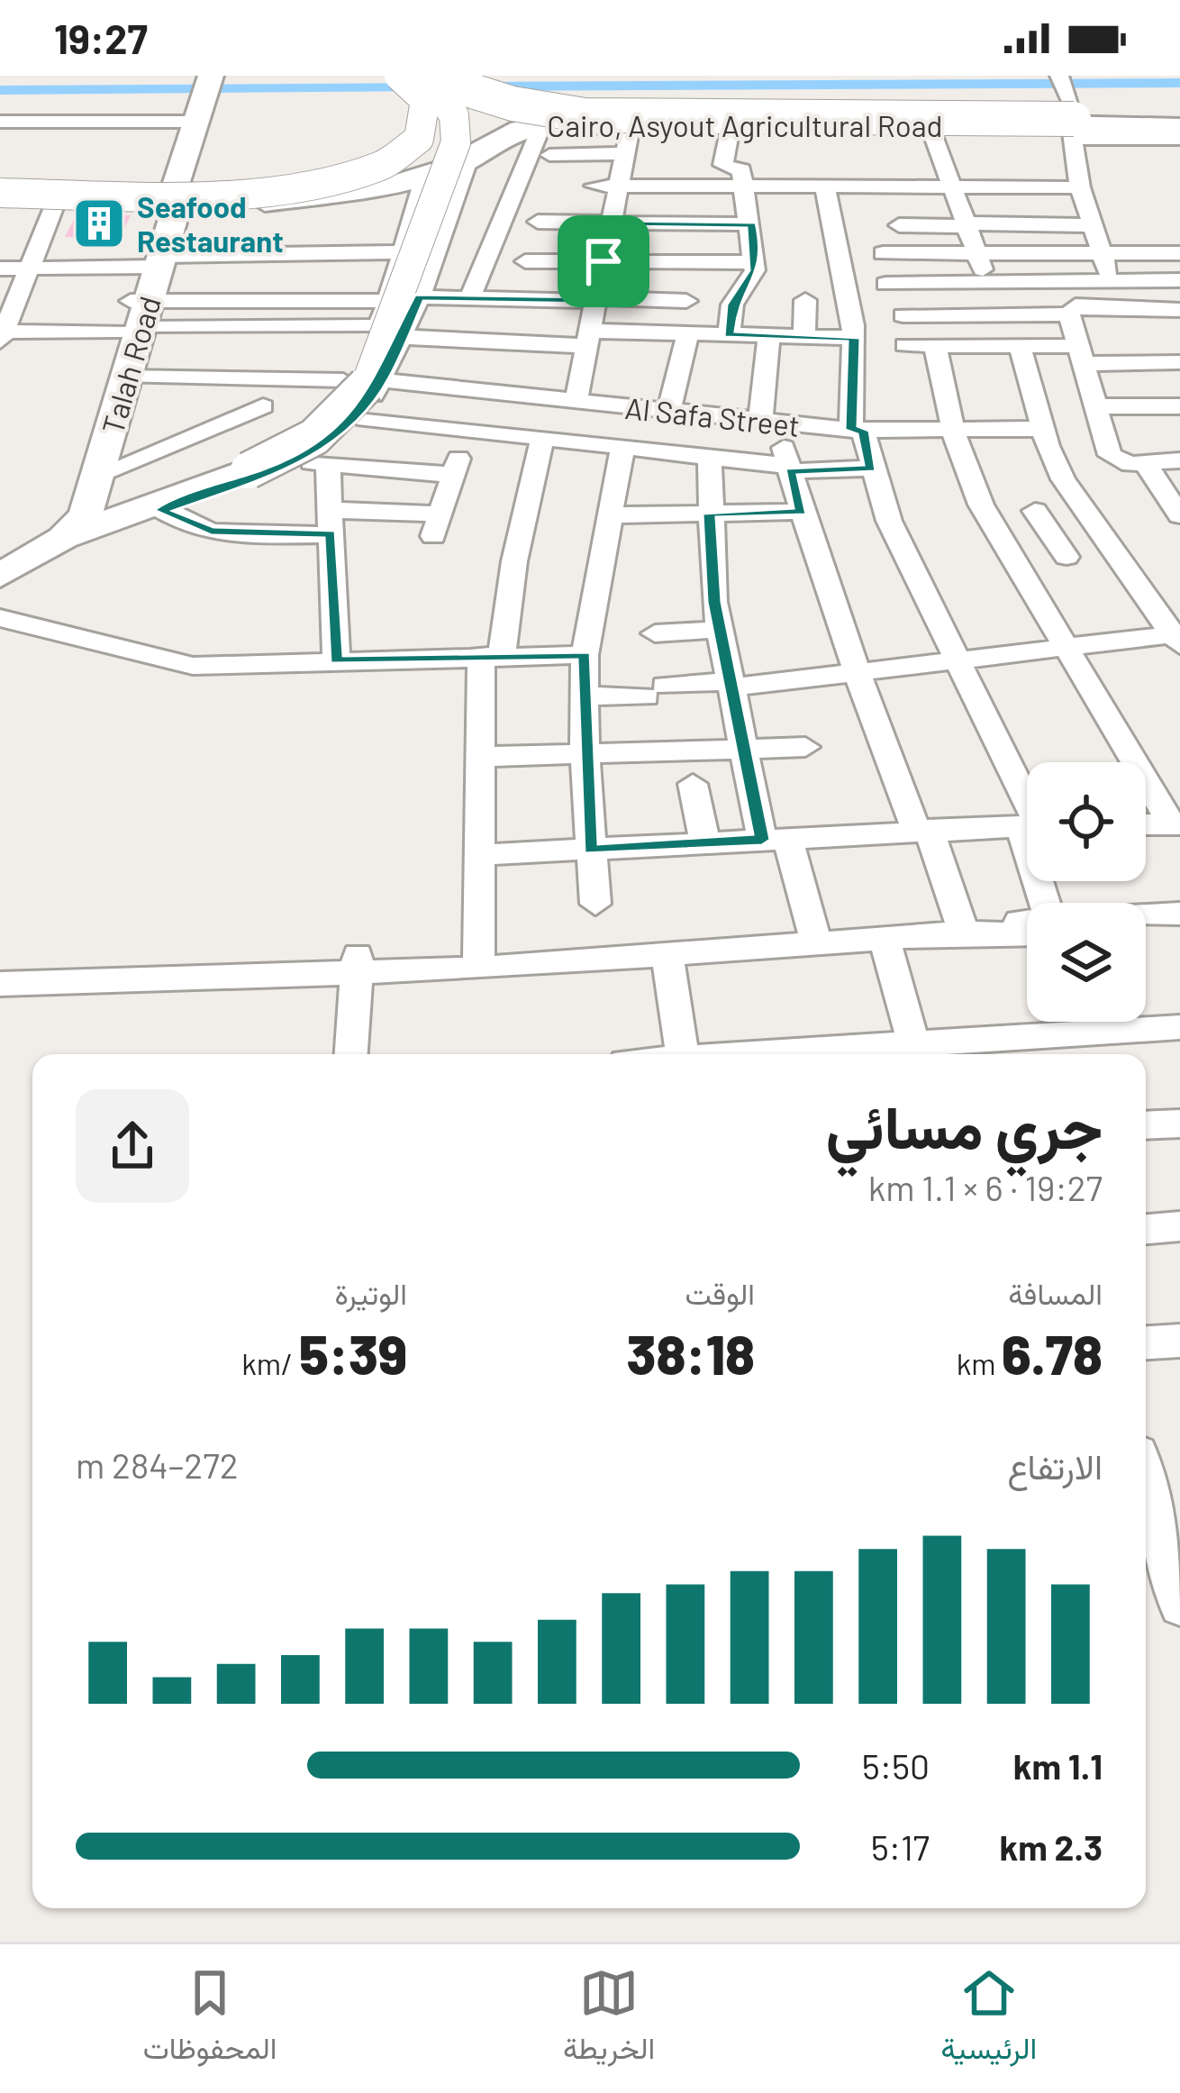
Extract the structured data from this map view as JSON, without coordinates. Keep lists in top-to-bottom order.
{
  "streets": {
    "highway": ["Cairo, Asyout Agricultural Road"],
    "main road": ["Talah Road"],
    "street": ["Al Safa Street"]
  },
  "crossings": [
    ["Cairo, Asyout Agricultural Road", "Talah Road"]
  ],
  "places": {
    "building": ["Seafood Restaurant"]
  },
  "page": {
    "status": "19:27",
    "heading": ["جري مسائي", "19:27 · 6 × 1.1 km"],
    "stats": [
      ["المسافة", "6.78 km"],
      ["الوقت", "38:18"],
      ["الوتيرة", "5:39 /km"]
    ],
    "chart": ["الارتفاع", "272–284 m"],
    "list": [
      {
        "name": "1.1 km",
        "note": "5:50"
      },
      {
        "name": "2.3 km",
        "note": "5:17"
      }
    ],
    "tabs": ["الرئيسية", "الخريطة", "المحفوظات"]
  }
}
